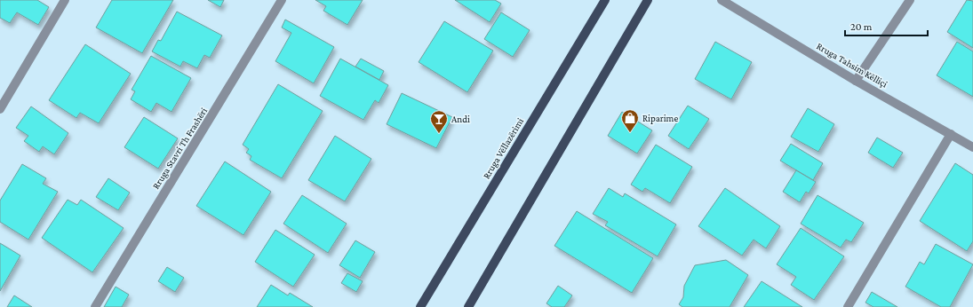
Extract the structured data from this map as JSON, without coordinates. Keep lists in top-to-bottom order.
{
  "streets": {
    "main road": ["Rruga Vëllazërimi"],
    "street": ["Rruga Tahsim Këlliçi", "Rruga Stavri Th Frashëri"]
  },
  "places": {
    "shop": ["Riparime"],
    "bar": ["Andi"]
  },
  "scale_bar": "20 m"
}
